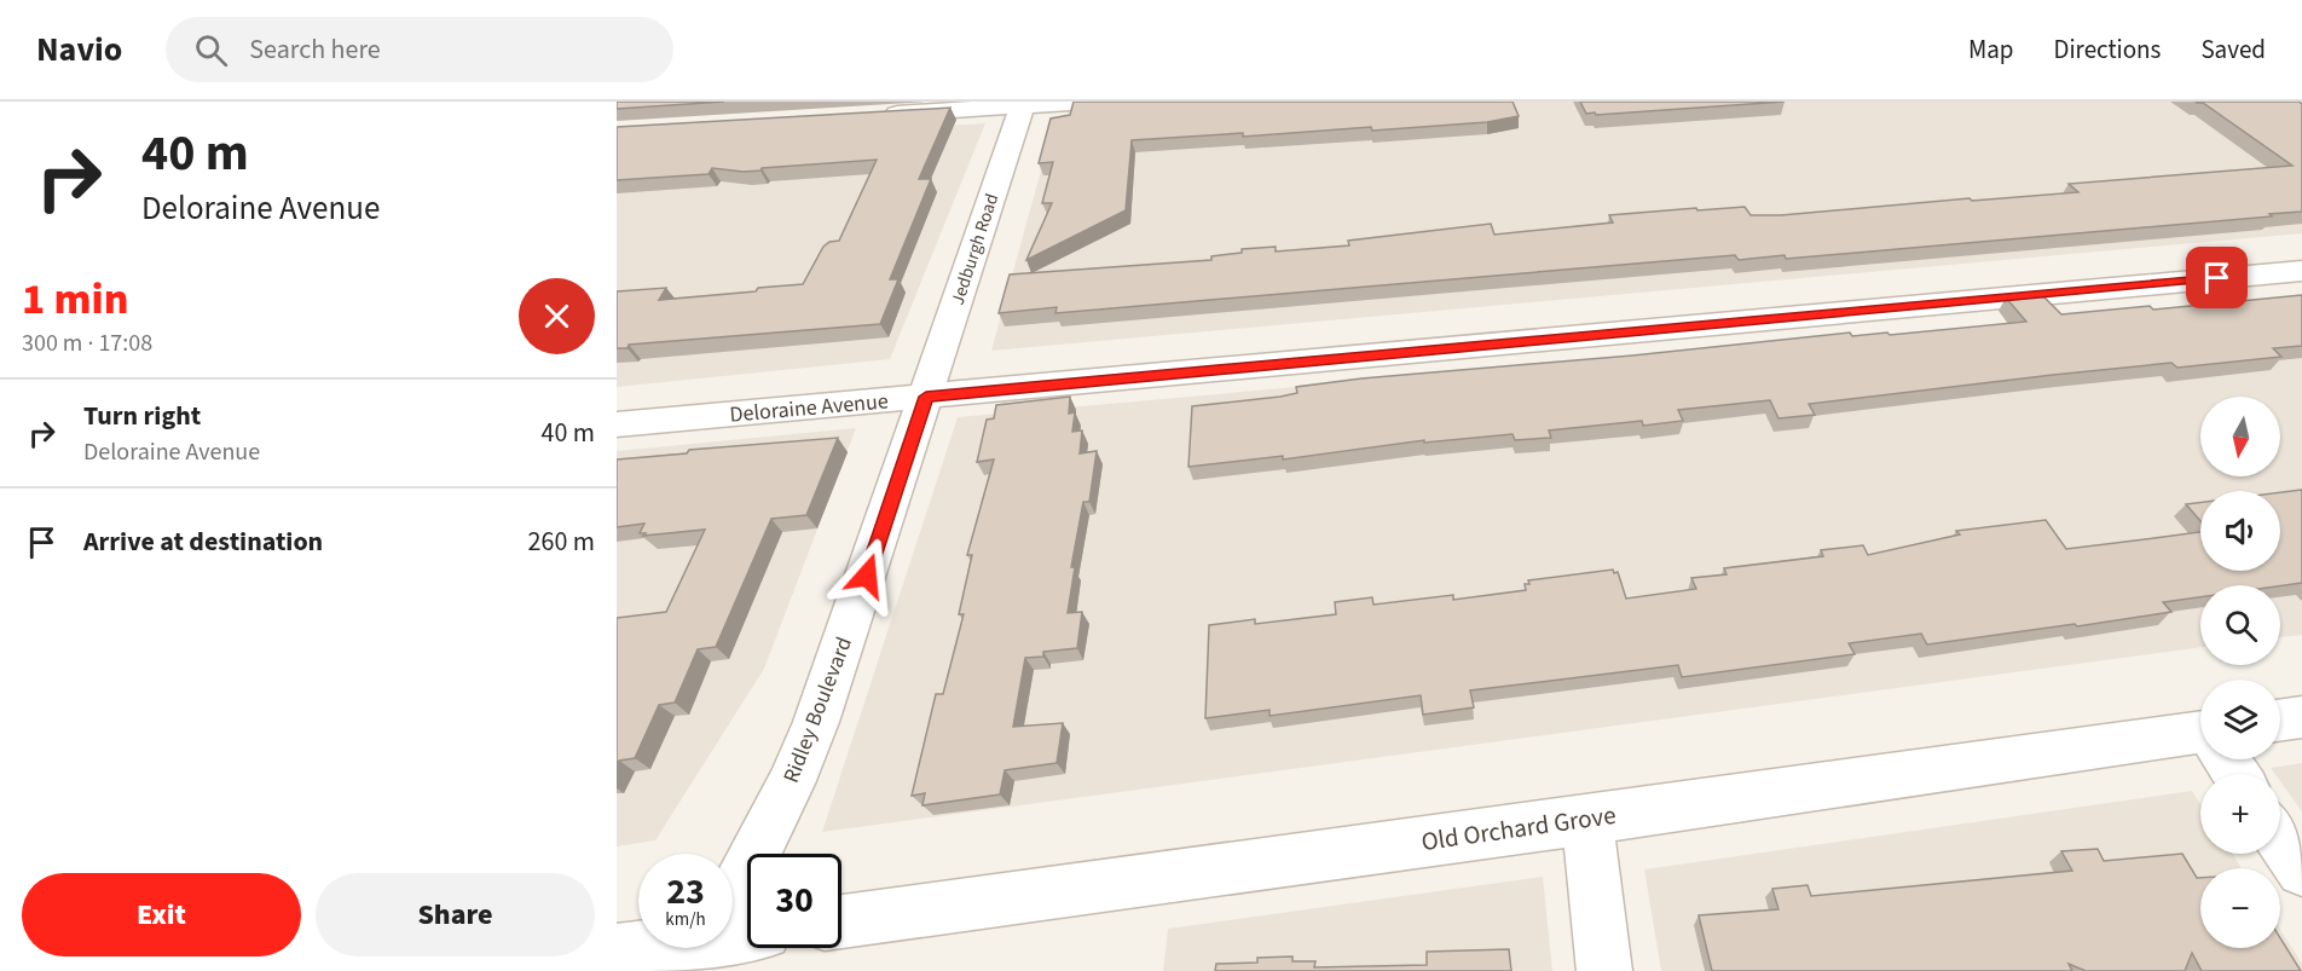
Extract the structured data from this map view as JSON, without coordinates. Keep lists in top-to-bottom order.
{
  "streets": {
    "street": [
      "Jedburgh Road",
      "Deloraine Avenue",
      "Ridley Boulevard",
      "Old Orchard Grove"
    ]
  },
  "crossings": [
    ["Jedburgh Road", "Deloraine Avenue"],
    ["Jedburgh Road", "Ridley Boulevard"],
    ["Deloraine Avenue", "Ridley Boulevard"]
  ],
  "north": "bottom",
  "page": {
    "header": "Navio",
    "search": "Search here",
    "nav": ["Map", "Directions", "Saved"],
    "turn": ["40 m", "Deloraine Avenue"],
    "heading": ["1 min", "300 m · 17:08"],
    "list": [
      {
        "name": "Turn right",
        "note": "Deloraine Avenue",
        "value": "40 m"
      },
      {
        "name": "Arrive at destination",
        "value": "260 m"
      }
    ],
    "map_buttons": ["+", "−"],
    "speed": "23 km/h",
    "limit": "30",
    "buttons": ["Exit", "Share"]
  }
}
